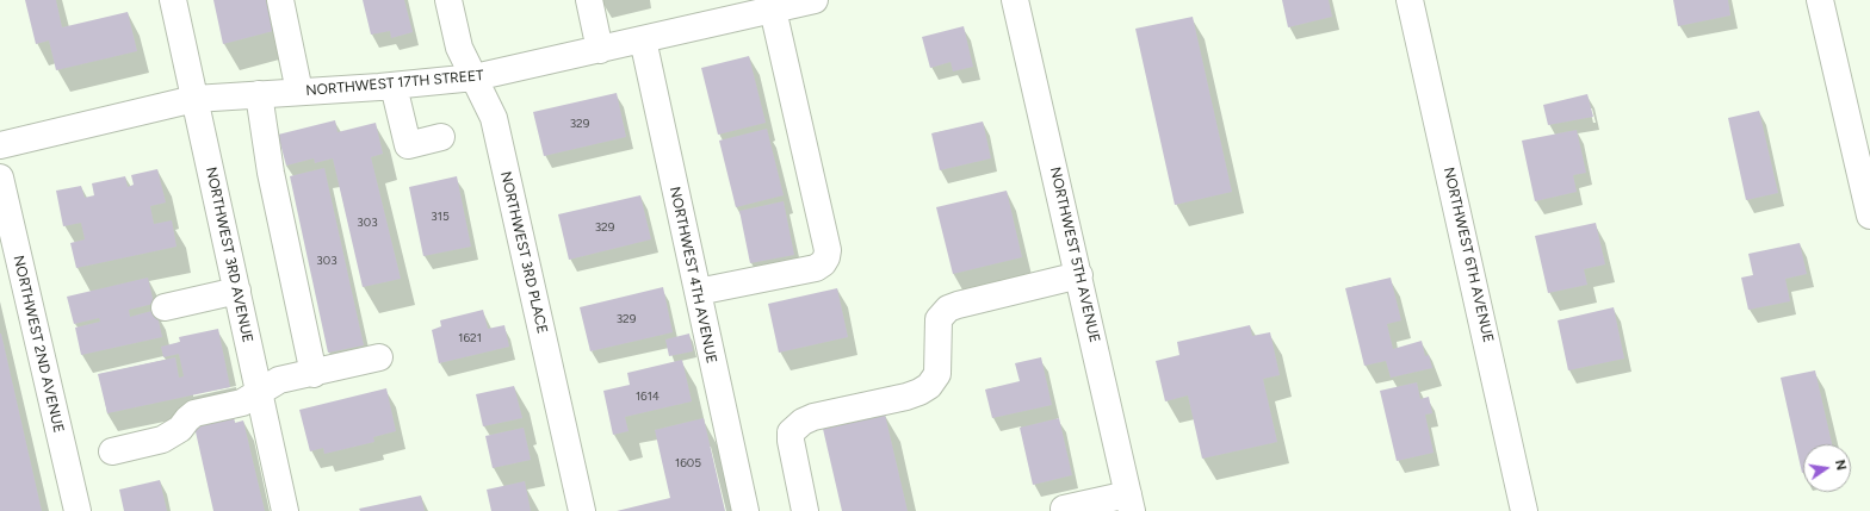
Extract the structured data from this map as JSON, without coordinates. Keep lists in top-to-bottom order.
{
  "streets": {
    "street": [
      "NORTHWEST 17TH STREET",
      "NORTHWEST 3RD PLACE",
      "NORTHWEST 3RD AVENUE",
      "NORTHWEST 5TH AVENUE",
      "NORTHWEST 6TH AVENUE",
      "NORTHWEST 4TH AVENUE",
      "NORTHWEST 2ND AVENUE"
    ]
  },
  "crossings": [
    ["NORTHWEST 17TH STREET", "NORTHWEST 3RD PLACE"],
    ["NORTHWEST 17TH STREET", "NORTHWEST 3RD AVENUE"],
    ["NORTHWEST 17TH STREET", "NORTHWEST 4TH AVENUE"]
  ],
  "house_numbers": [
    "329",
    "315",
    "303",
    "329",
    "303",
    "329",
    "1621",
    "1614",
    "1605"
  ],
  "north": "right"
}
